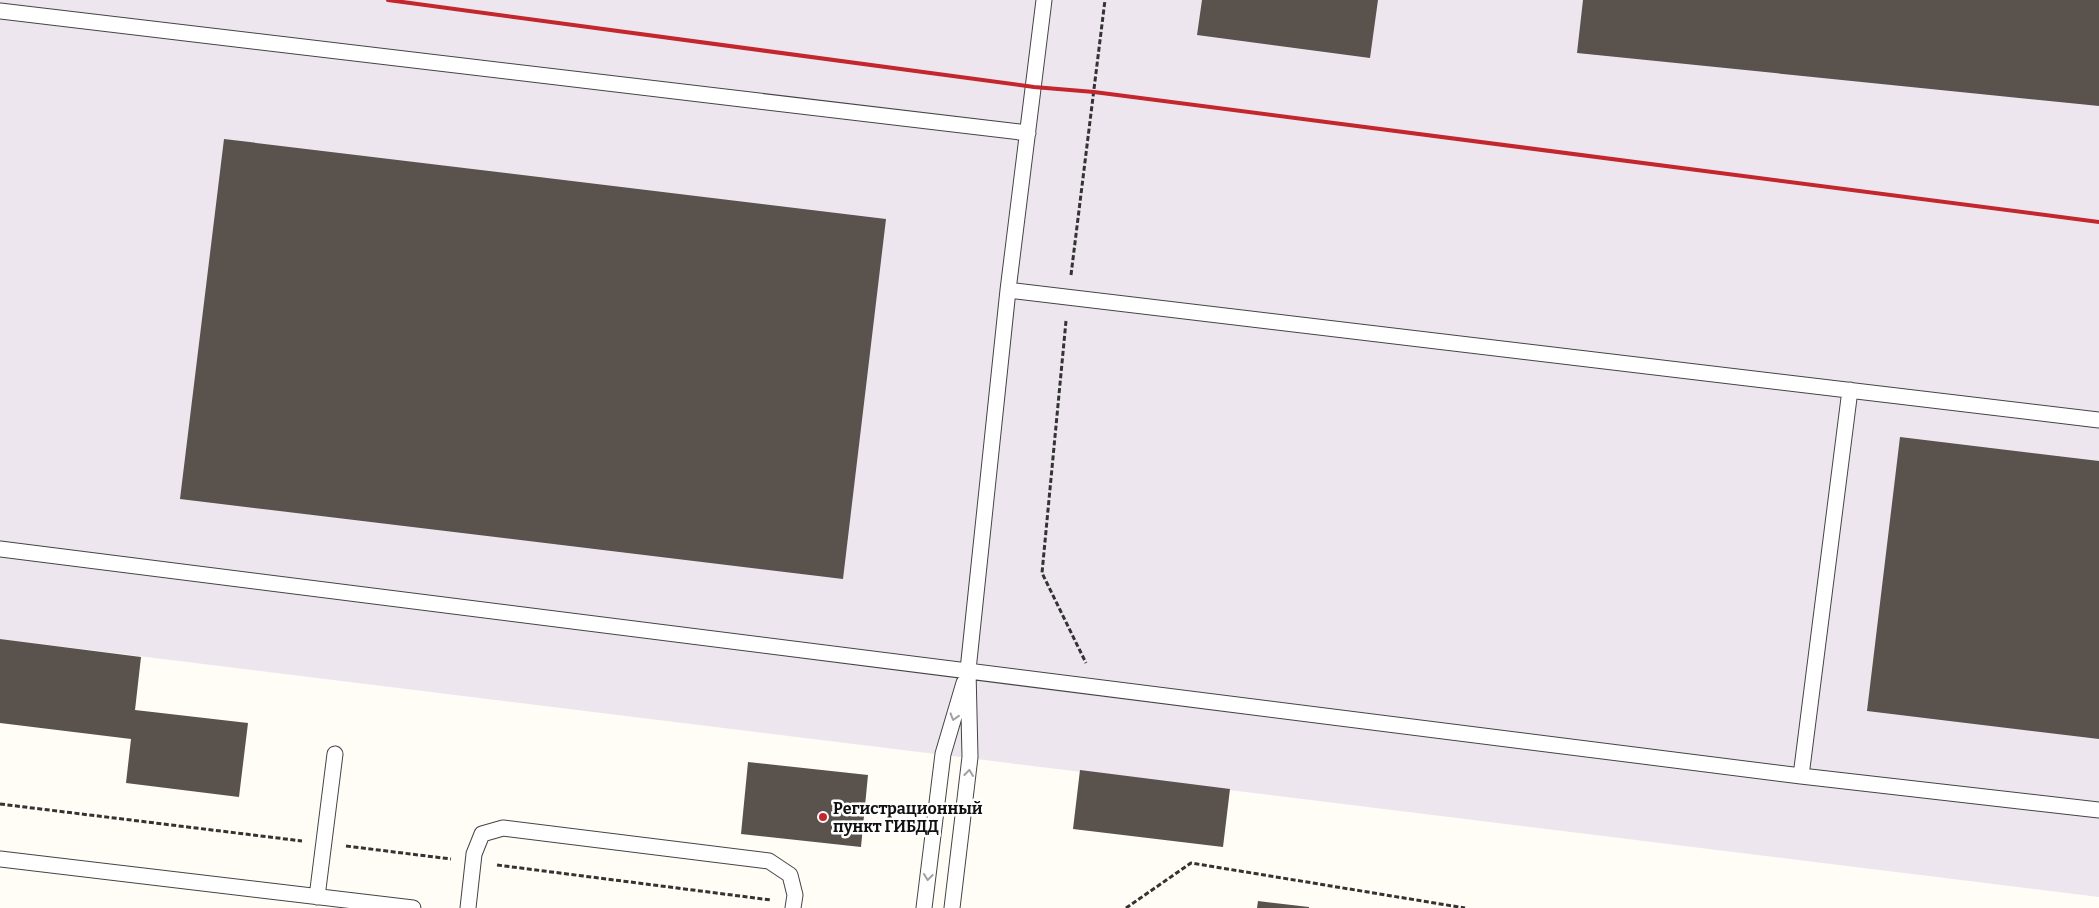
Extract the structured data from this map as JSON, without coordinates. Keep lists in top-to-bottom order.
{
  "places": ["Регистрационный пункт ГИБДД"]
}
